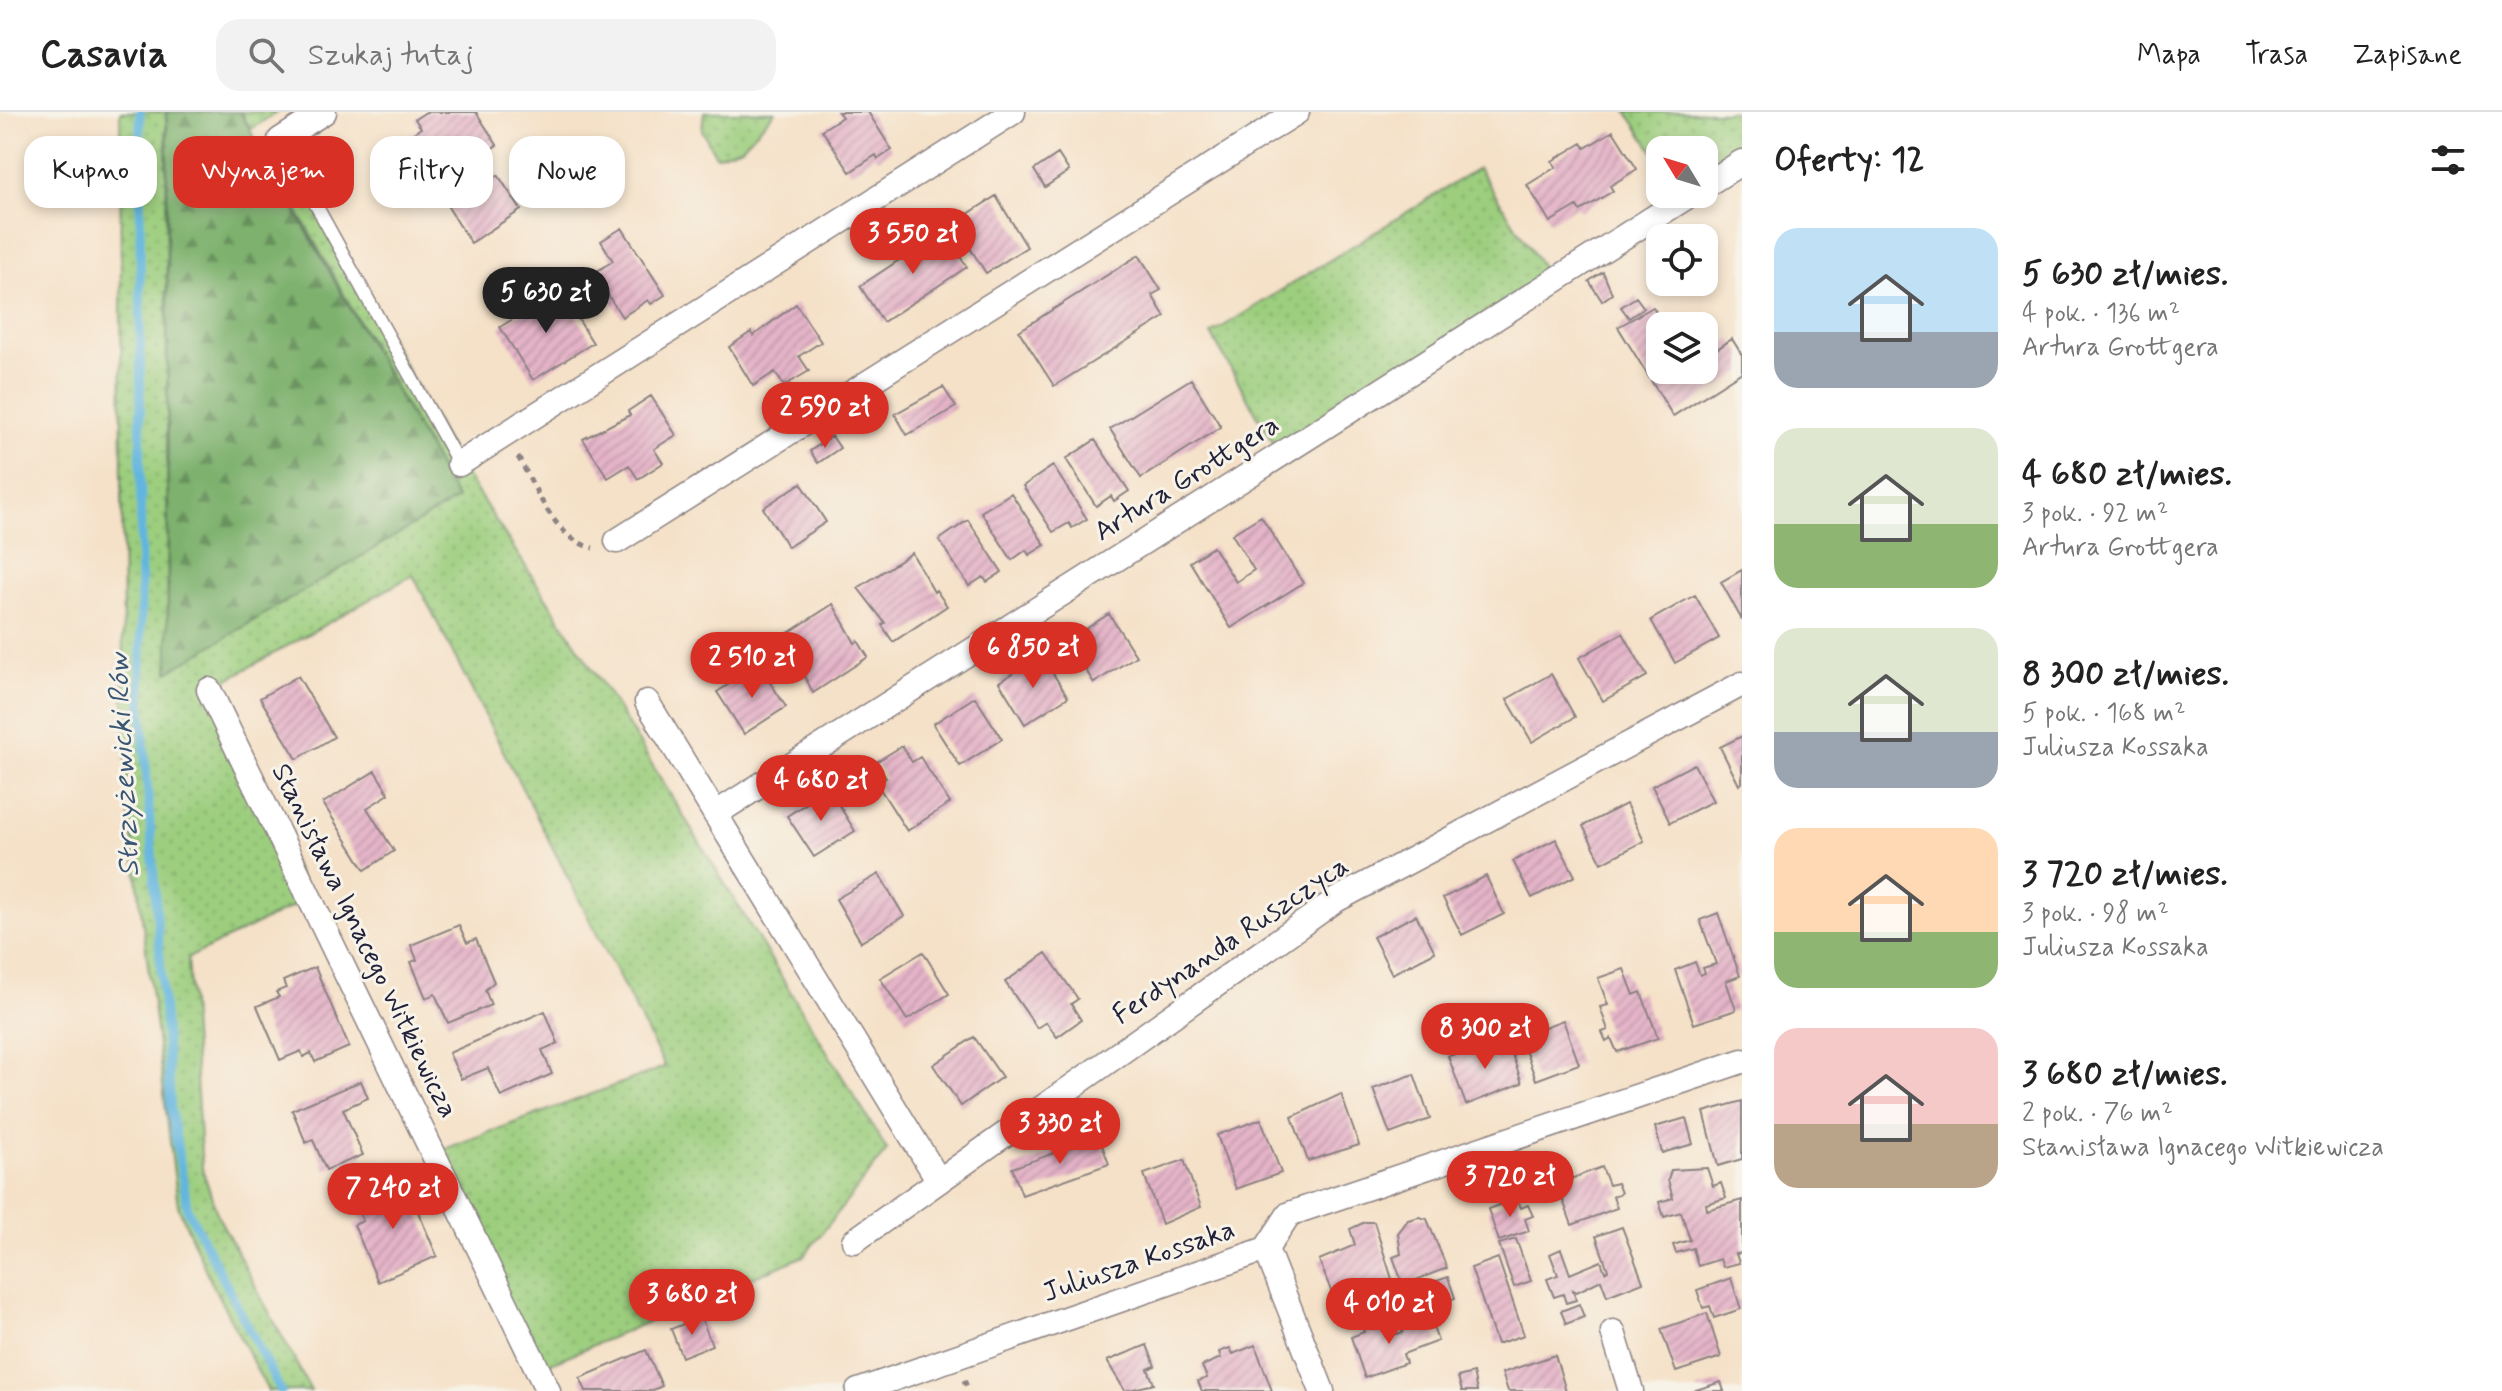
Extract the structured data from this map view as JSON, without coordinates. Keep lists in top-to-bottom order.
{
  "streets": {
    "street": [
      "Artura Grottgera",
      "Stanisława Ignacego Witkiewicza",
      "Ferdynanda Ruszczyca",
      "Juliusza Kossaka"
    ]
  },
  "water": ["Strzyżewicki Rów"],
  "north": "top left",
  "page": {
    "header": "Casavia",
    "search": "Szukaj tutaj",
    "nav": ["Mapa", "Trasa", "Zapisane"],
    "heading": "Oferty: 12",
    "chip": [
      "Kupno",
      "Wynajem",
      "Filtry",
      "Nowe"
    ],
    "price": [
      "3 550 zł",
      "5 630 zł",
      "2 590 zł",
      "6 850 zł",
      "2 510 zł",
      "4 680 zł",
      "8 300 zł",
      "3 330 zł",
      "3 720 zł",
      "7 240 zł",
      "3 680 zł",
      "4 010 zł"
    ],
    "list": [
      {
        "name": "5 630 zł/mies.",
        "note": "4 pok. · 136 m² · Artura Grottgera"
      },
      {
        "name": "4 680 zł/mies.",
        "note": "3 pok. · 92 m² · Artura Grottgera"
      },
      {
        "name": "8 300 zł/mies.",
        "note": "5 pok. · 168 m² · Juliusza Kossaka"
      },
      {
        "name": "3 720 zł/mies.",
        "note": "3 pok. · 98 m² · Juliusza Kossaka"
      },
      {
        "name": "3 680 zł/mies.",
        "note": "2 pok. · 76 m² · Stanisława Ignacego Witkiewicza"
      }
    ]
  }
}
